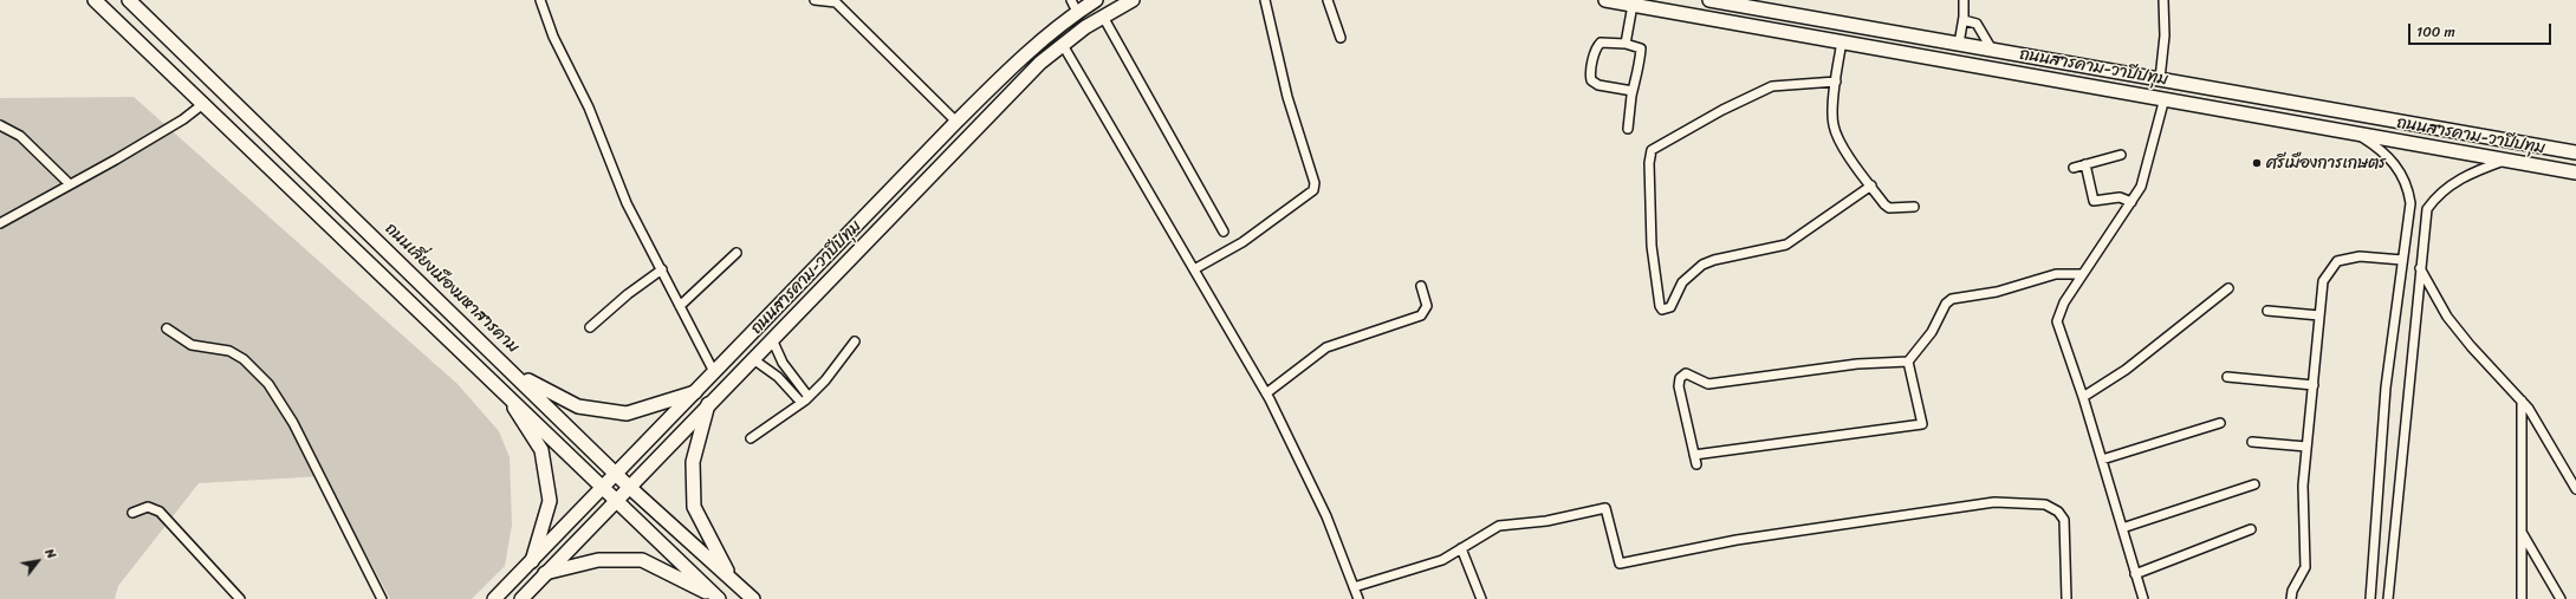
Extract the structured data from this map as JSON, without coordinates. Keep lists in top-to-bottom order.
{
  "streets": {
    "main road": ["ถนนสารคาม-วาปีปทุม", "ถนนเลี่ยงเมืองมหาสารคาม"]
  },
  "crossings": [
    ["ถนนสารคาม-วาปีปทุม", "ถนนเลี่ยงเมืองมหาสารคาม"]
  ],
  "places": ["ศรีเมืองการเกษตร"],
  "scale_bar": "100 m",
  "north": "top right"
}
